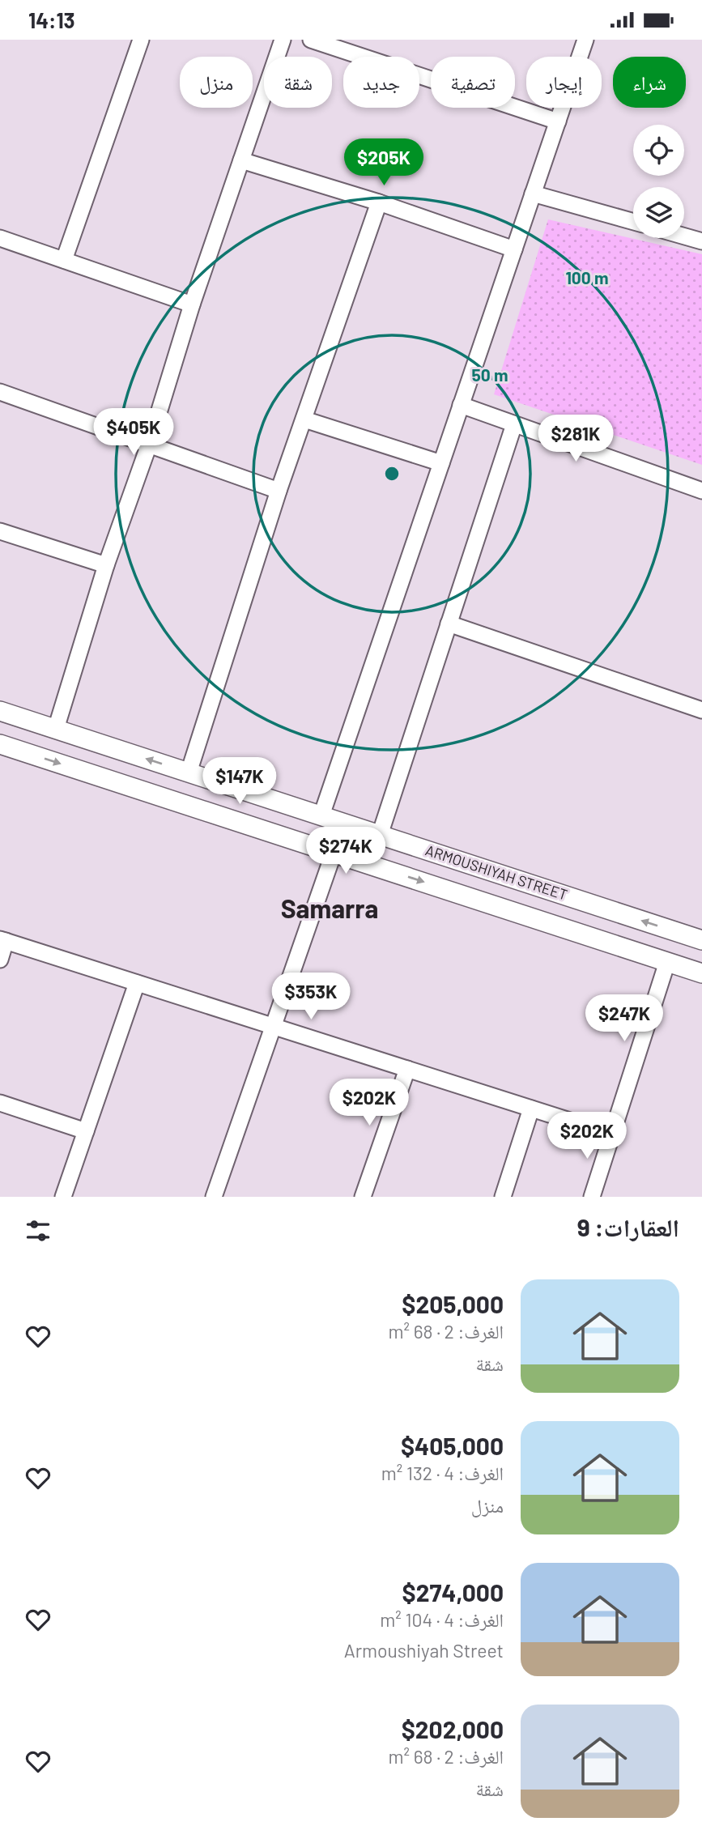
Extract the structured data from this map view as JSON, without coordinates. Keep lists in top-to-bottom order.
{
  "streets": {
    "street": ["ARMOUSHIYAH STREET"]
  },
  "districts": ["Samarra"],
  "page": {
    "status": "14:13",
    "chip": [
      "شراء",
      "إيجار",
      "تصفية",
      "جديد",
      "شقة",
      "منزل"
    ],
    "price": [
      "$205K",
      "$405K",
      "$281K",
      "$147K",
      "$274K",
      "$353K",
      "$247K",
      "$202K",
      "$202K"
    ],
    "heading": "العقارات: 9",
    "list": [
      {
        "name": "$205,000",
        "note": "الغرف: 2 · 68 m² · شقة"
      },
      {
        "name": "$405,000",
        "note": "الغرف: 4 · 132 m² · منزل"
      },
      {
        "name": "$274,000",
        "note": "الغرف: 4 · 104 m² · Armoushiyah Street"
      },
      {
        "name": "$202,000",
        "note": "الغرف: 2 · 68 m² · شقة"
      }
    ]
  },
  "rings": ["100 m", "50 m"]
}
